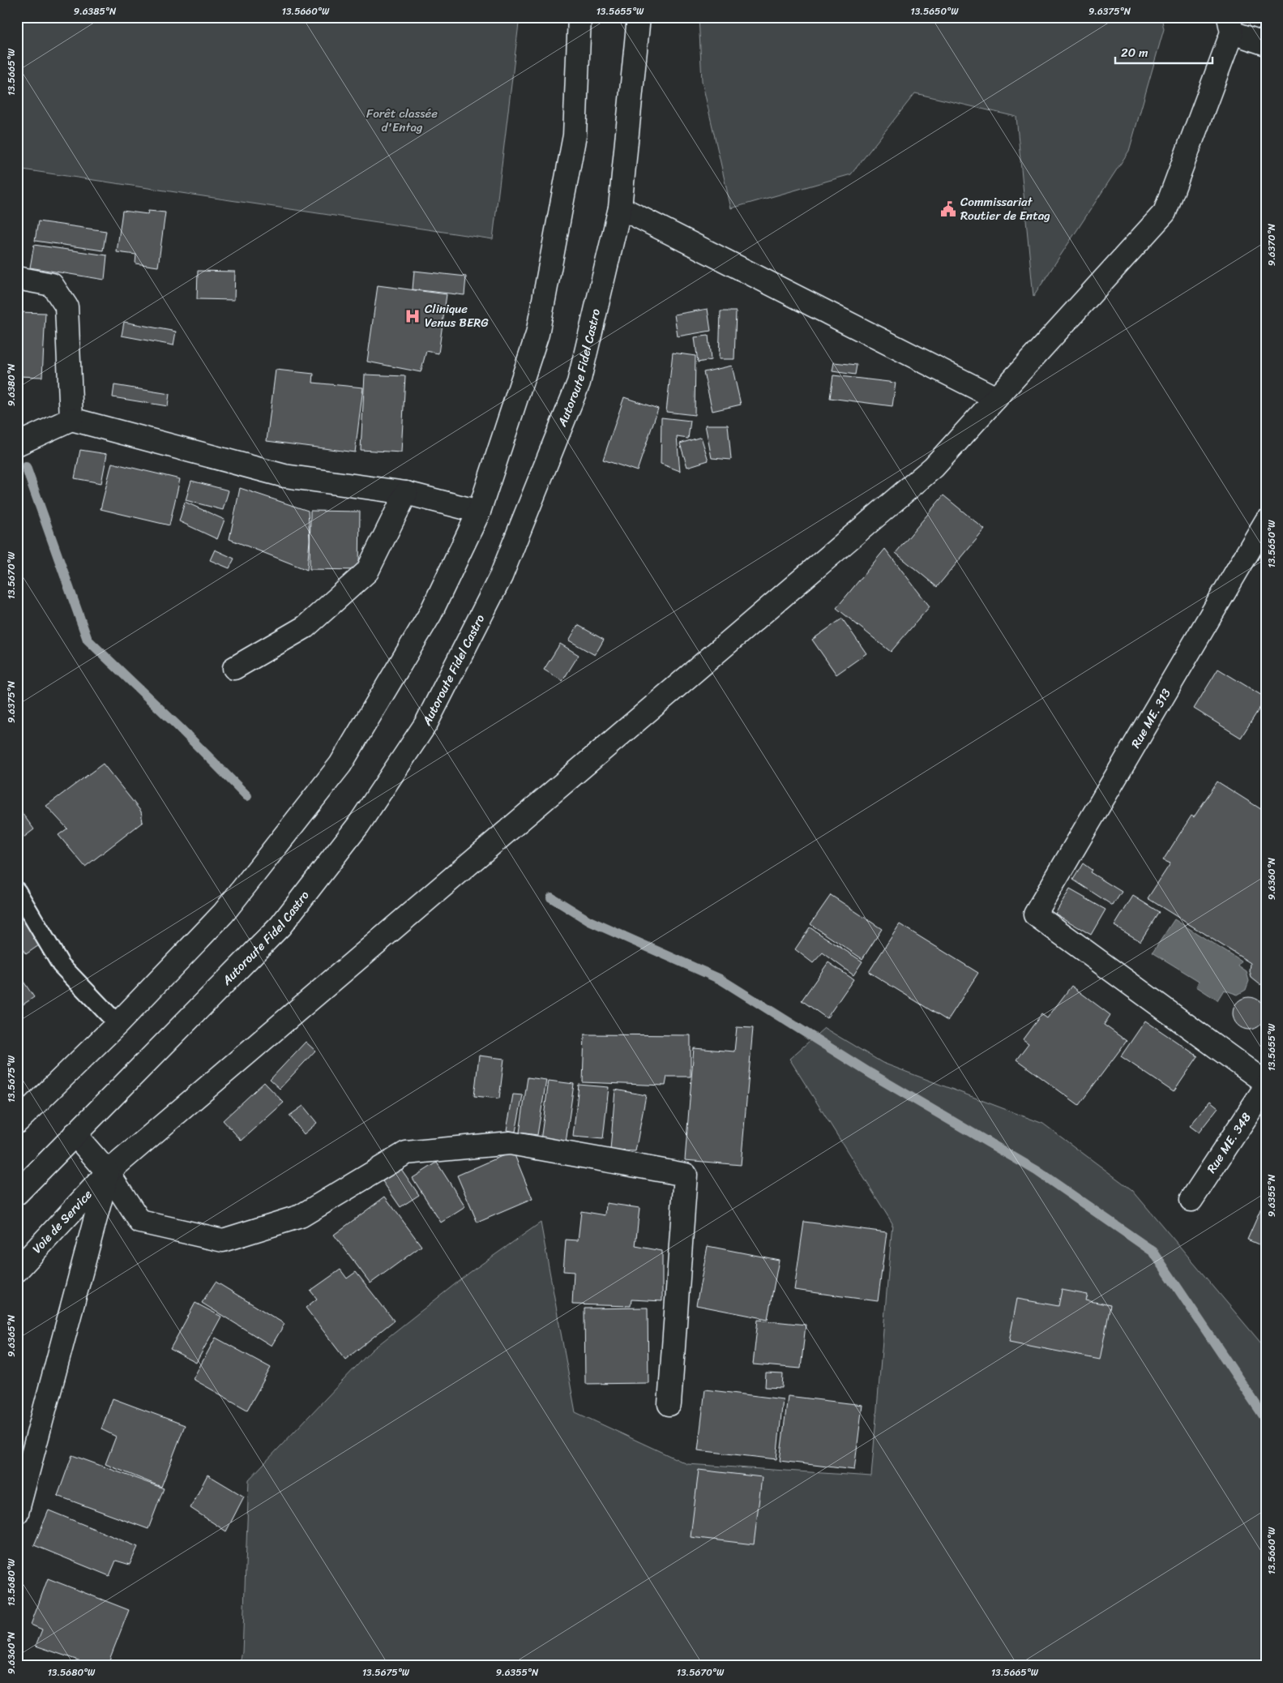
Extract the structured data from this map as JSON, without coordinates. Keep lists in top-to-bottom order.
{
  "streets": {
    "main road": [
      "Autoroute Fidel Castro",
      "Rue ME. 313",
      "Rue ME. 348",
      "Voie de Service"
    ]
  },
  "crossings": [
    ["Rue ME. 313", "Rue ME. 348"]
  ],
  "parks": ["Forêt classée d'Entag"],
  "places": {
    "public building": ["Commissariat Routier de Entag"],
    "hospital": ["Clinique Venus BERG"]
  },
  "scale_bar": "20 m",
  "coordinates": [
    "9.6385°N",
    "13.5660°W",
    "13.5655°W",
    "13.5650°W",
    "9.6375°N",
    "13.5665°W",
    "9.6370°N",
    "9.6380°N",
    "13.5670°W",
    "9.6360°N",
    "13.5675°W",
    "9.6355°N",
    "9.6365°N",
    "13.5680°W"
  ]
}
